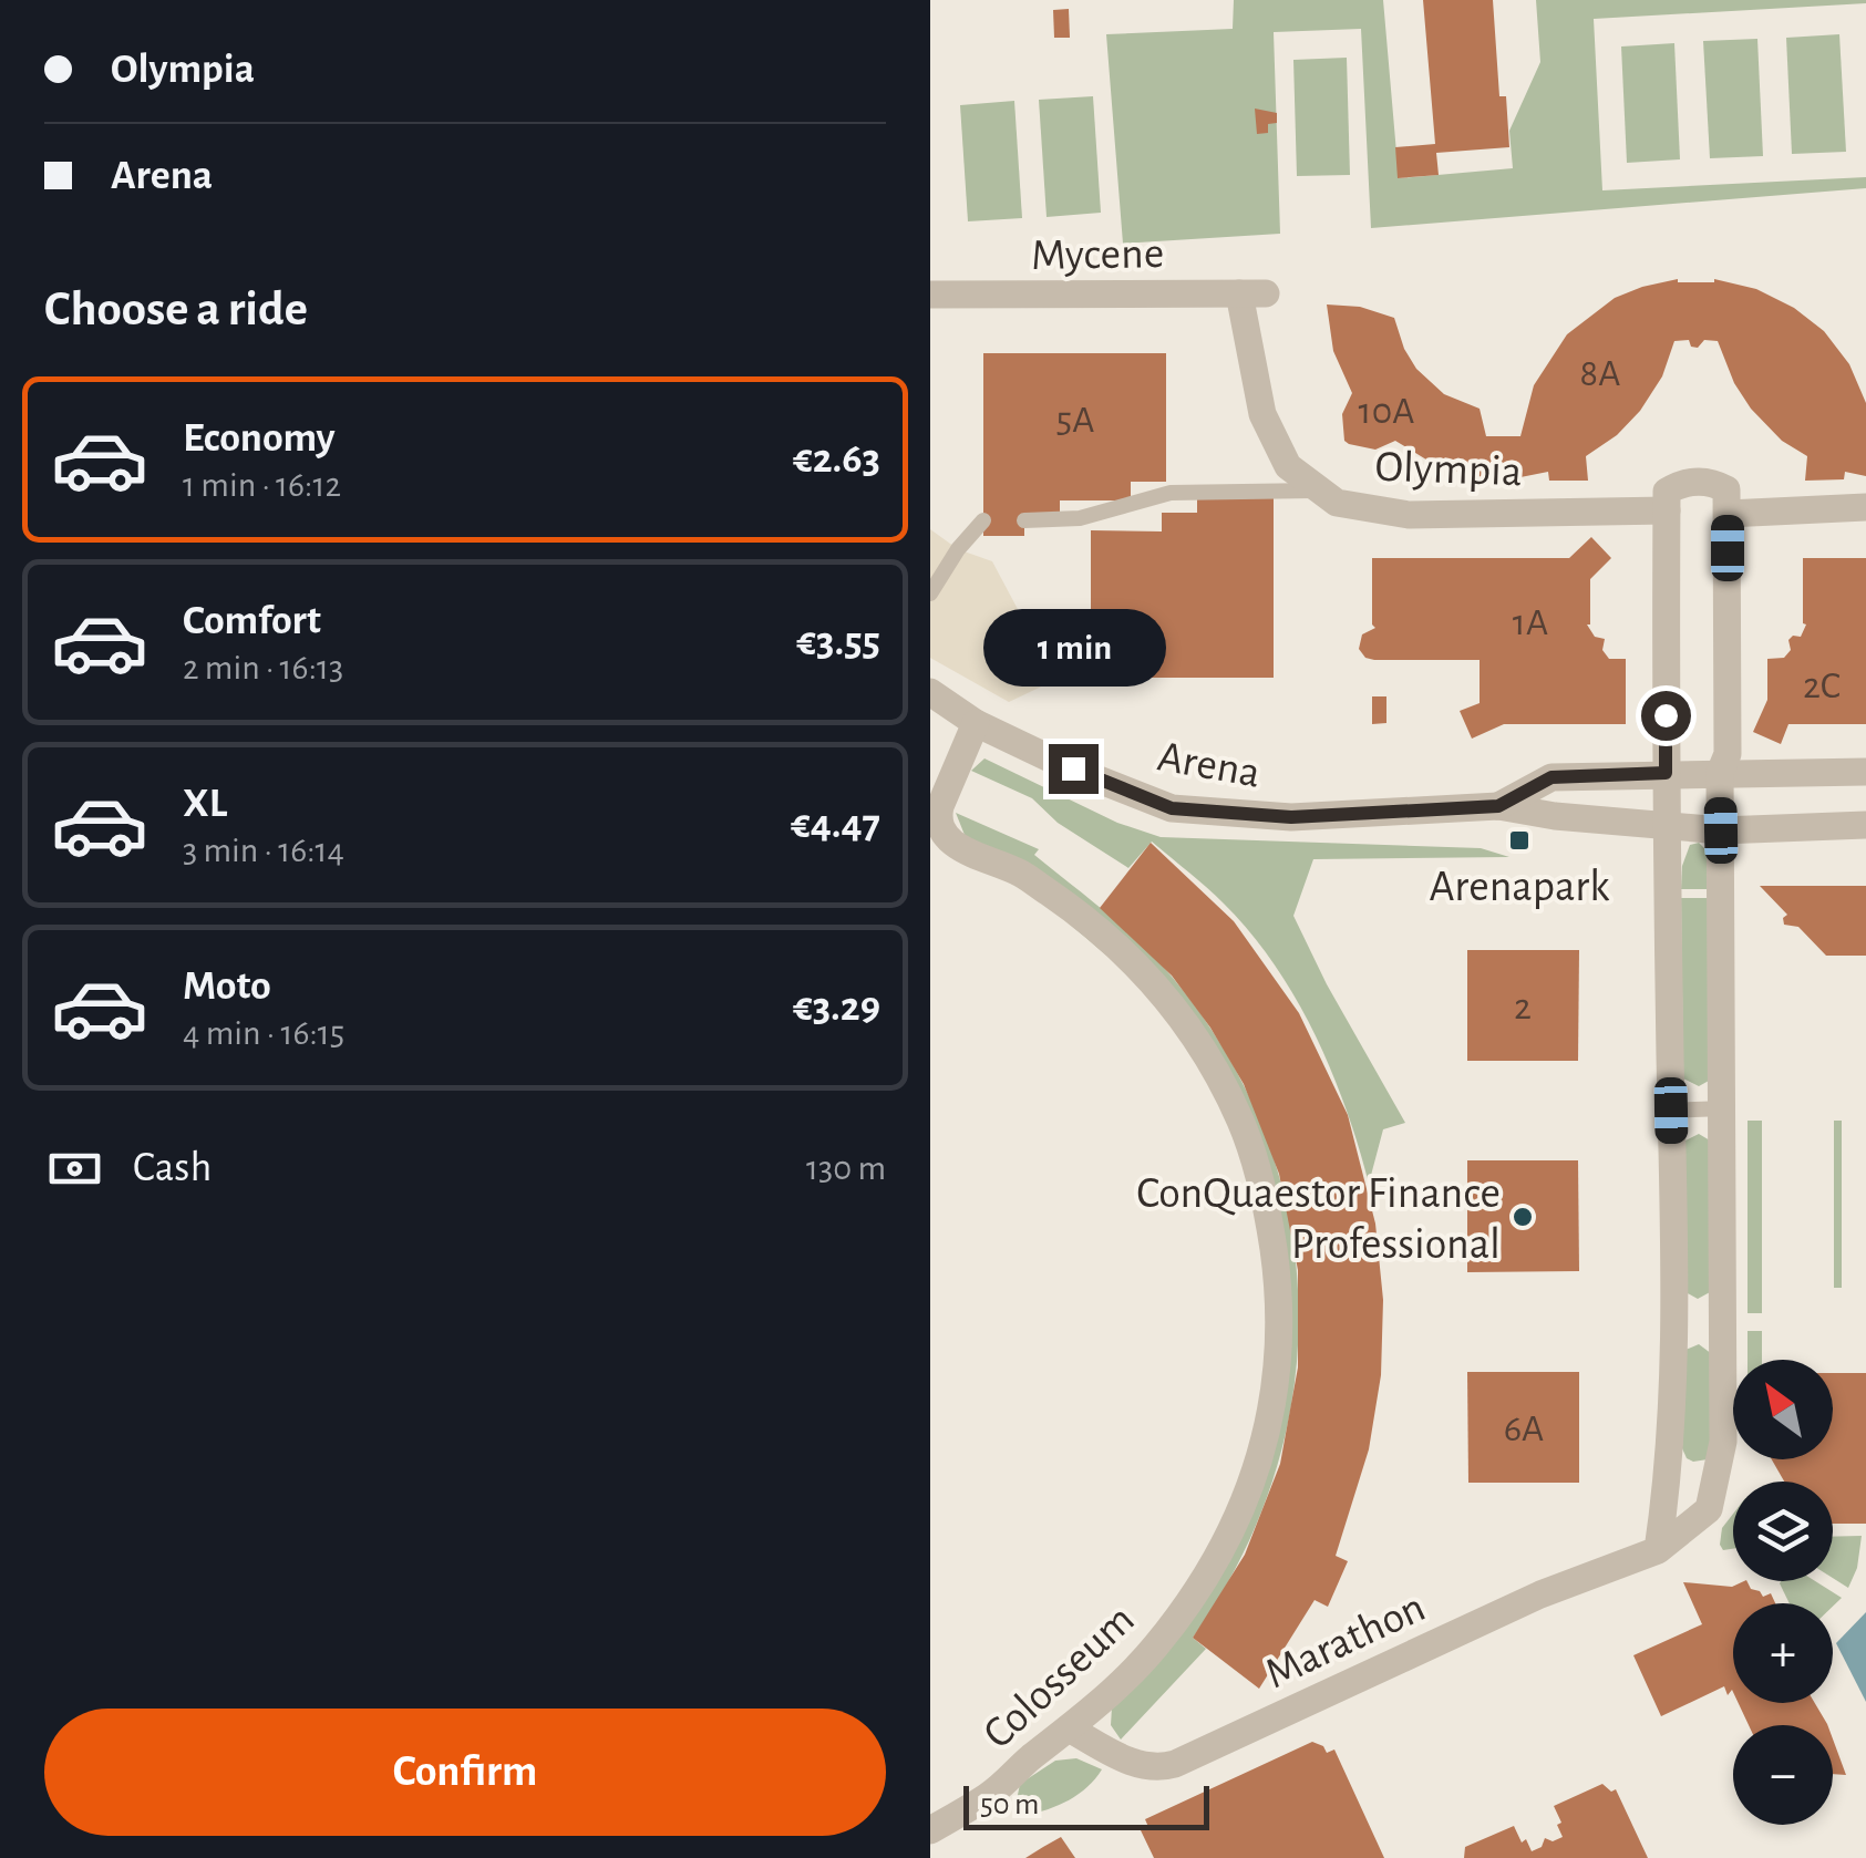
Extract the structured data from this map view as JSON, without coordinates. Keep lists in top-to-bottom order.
{
  "streets": {
    "street": [
      "Mycene",
      "Olympia",
      "Arena",
      "Marathon",
      "Colosseum"
    ]
  },
  "crossings": [
    ["Mycene", "Olympia"],
    ["Arena", "Marathon"],
    ["Arena", "Colosseum"],
    ["Marathon", "Colosseum"]
  ],
  "places": {
    "transit": ["Arenapark"],
    "other": ["ConQuaestor Finance Professional"]
  },
  "house_numbers": [
    "8A",
    "10A",
    "5A",
    "1A",
    "2C",
    "2",
    "6A"
  ],
  "scale_bar": "50 m",
  "north": "top left",
  "page": {
    "banner": ["Olympia", "Arena"],
    "heading": "Choose a ride",
    "list": [
      {
        "name": "Economy",
        "note": "1 min · 16:12",
        "value": "€2.63"
      },
      {
        "name": "Comfort",
        "note": "2 min · 16:13",
        "value": "€3.55"
      },
      {
        "name": "XL",
        "note": "3 min · 16:14",
        "value": "€4.47"
      },
      {
        "name": "Moto",
        "note": "4 min · 16:15",
        "value": "€3.29"
      }
    ],
    "bubble": "1 min",
    "pay": ["Cash", "130 m"],
    "map_buttons": ["+", "−"],
    "buttons": "Confirm",
    "scale": "50 m"
  }
}
